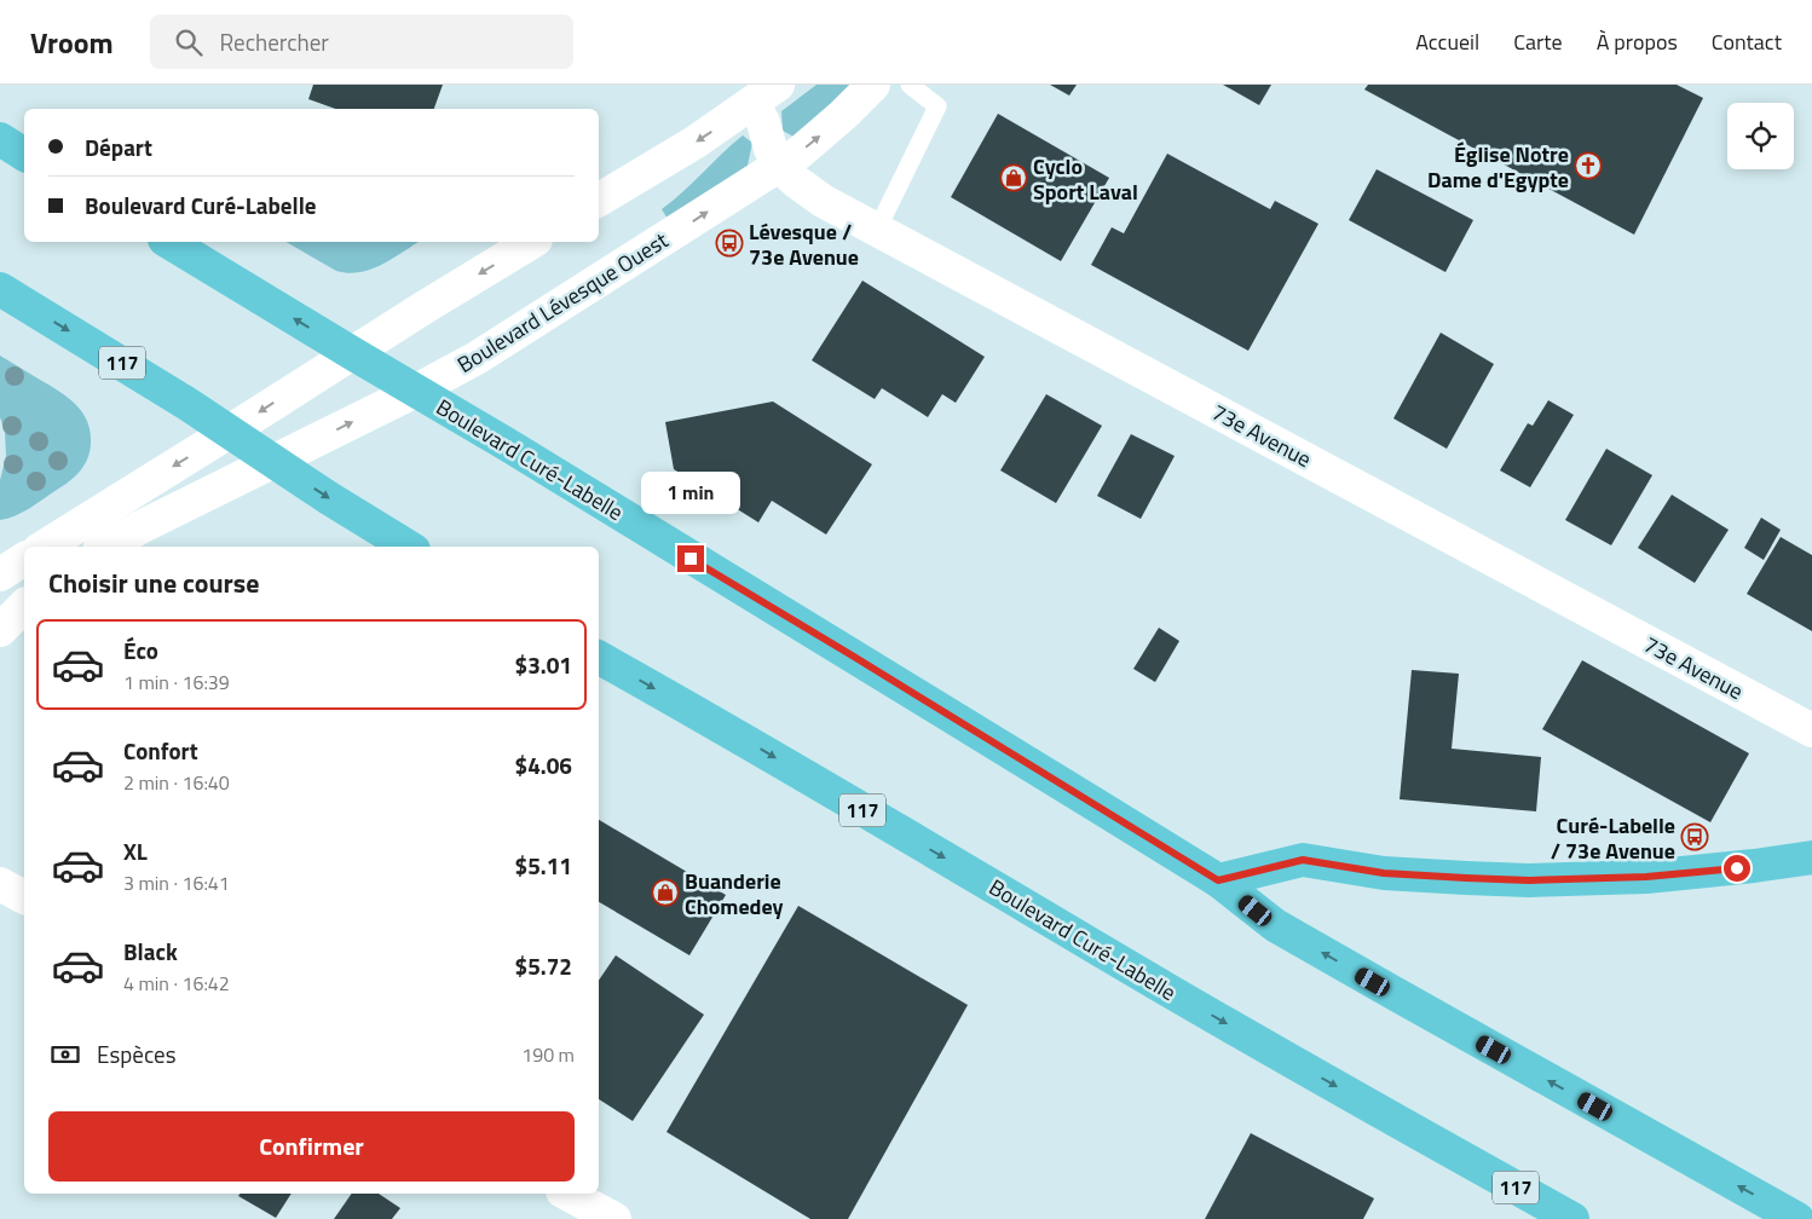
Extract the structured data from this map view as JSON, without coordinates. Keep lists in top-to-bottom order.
{
  "streets": {
    "main road": ["117", "Boulevard Curé-Labelle"],
    "street": ["Boulevard Lévesque Ouest", "73e Avenue"]
  },
  "crossings": [
    ["Boulevard Lévesque Ouest", "117"],
    ["Boulevard Lévesque Ouest", "73e Avenue"],
    ["Boulevard Lévesque Ouest", "Boulevard Curé-Labelle"]
  ],
  "places": {
    "church": ["Église Notre Dame d'Egypte"],
    "shop": ["Cyclo Sport Laval", "Buanderie Chomedey"],
    "bus stop": ["Lévesque / 73e Avenue", "Curé-Labelle / 73e Avenue"]
  },
  "page": {
    "header": "Vroom",
    "search": "Rechercher",
    "nav": [
      "Accueil",
      "Carte",
      "À propos",
      "Contact"
    ],
    "banner": ["Départ", "Boulevard Curé-Labelle"],
    "bubble": "1 min",
    "heading": "Choisir une course",
    "list": [
      {
        "name": "Éco",
        "note": "1 min · 16:39",
        "value": "$3.01"
      },
      {
        "name": "Confort",
        "note": "2 min · 16:40",
        "value": "$4.06"
      },
      {
        "name": "XL",
        "note": "3 min · 16:41",
        "value": "$5.11"
      },
      {
        "name": "Black",
        "note": "4 min · 16:42",
        "value": "$5.72"
      }
    ],
    "pay": ["Espèces", "190 m"],
    "buttons": "Confirmer"
  }
}
